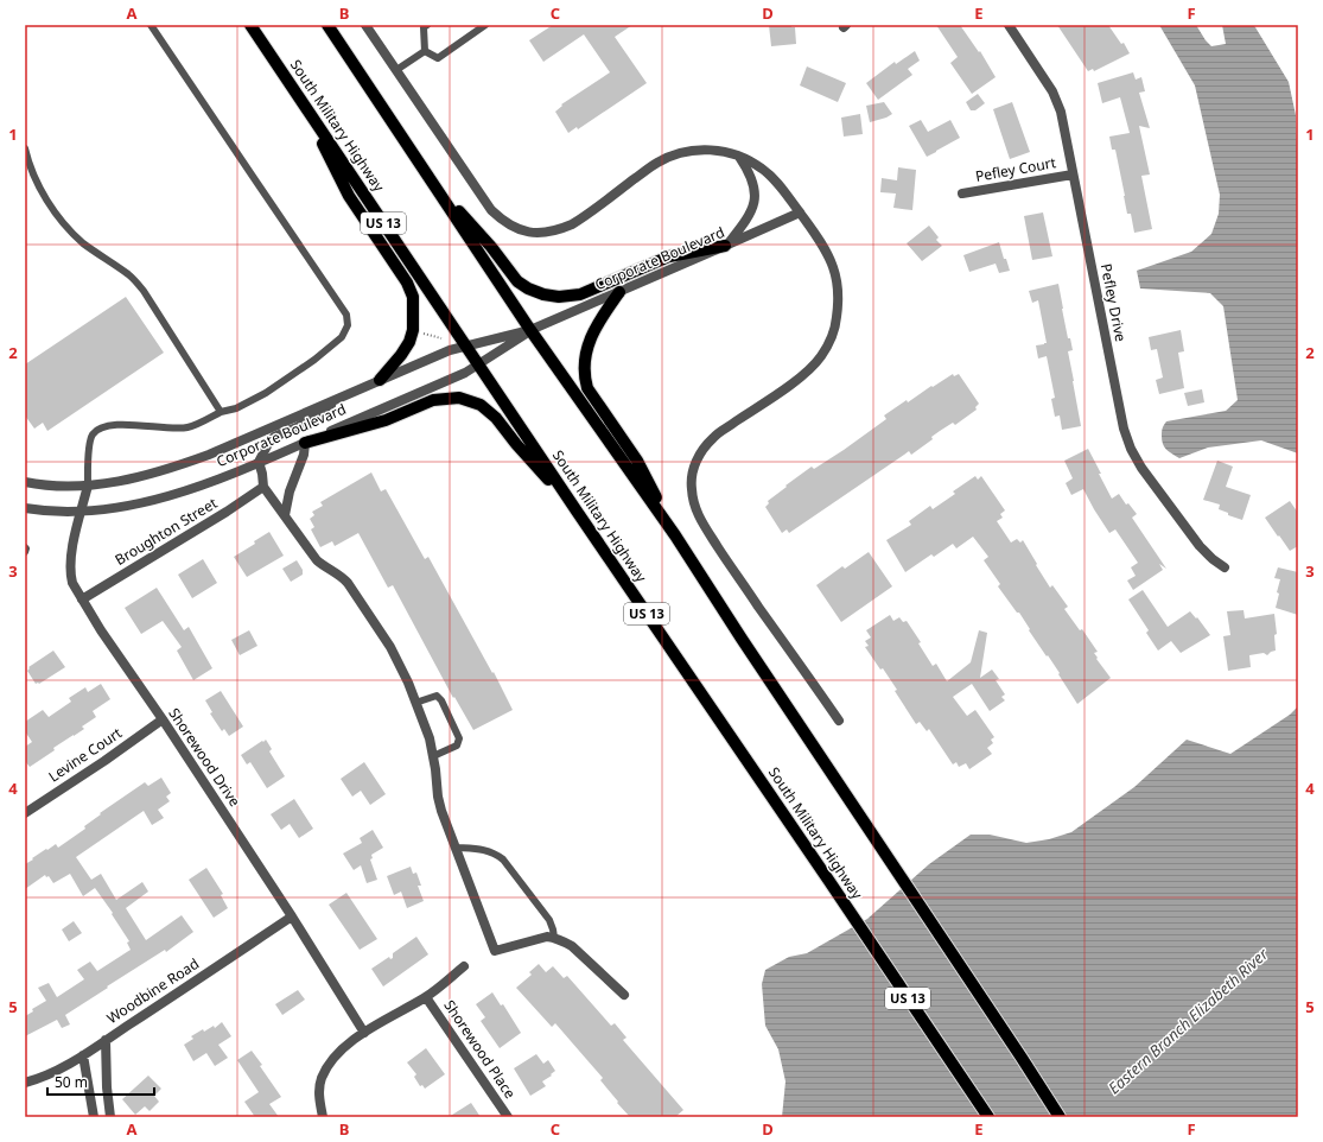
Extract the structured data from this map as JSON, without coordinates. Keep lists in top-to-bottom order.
{
  "streets": {
    "main road": ["South Military Highway", "US 13"],
    "street": [
      "Pefley Court",
      "Corporate Boulevard",
      "Pefley Drive",
      "Broughton Street",
      "Levine Court",
      "Shorewood Drive",
      "Woodbine Road",
      "Shorewood Place"
    ]
  },
  "crossings": [
    ["South Military Highway", "Corporate Boulevard"],
    ["Pefley Court", "Pefley Drive"],
    ["Corporate Boulevard", "Shorewood Drive"],
    ["Broughton Street", "Shorewood Drive"],
    ["Levine Court", "Shorewood Drive"],
    ["Shorewood Drive", "Woodbine Road"]
  ],
  "water": ["Eastern Branch Elizabeth River"],
  "scale_bar": "50 m",
  "grid": {
    "columns": [
      "A",
      "B",
      "C",
      "D",
      "E",
      "F"
    ],
    "rows": [
      "1",
      "2",
      "3",
      "4",
      "5"
    ]
  }
}
